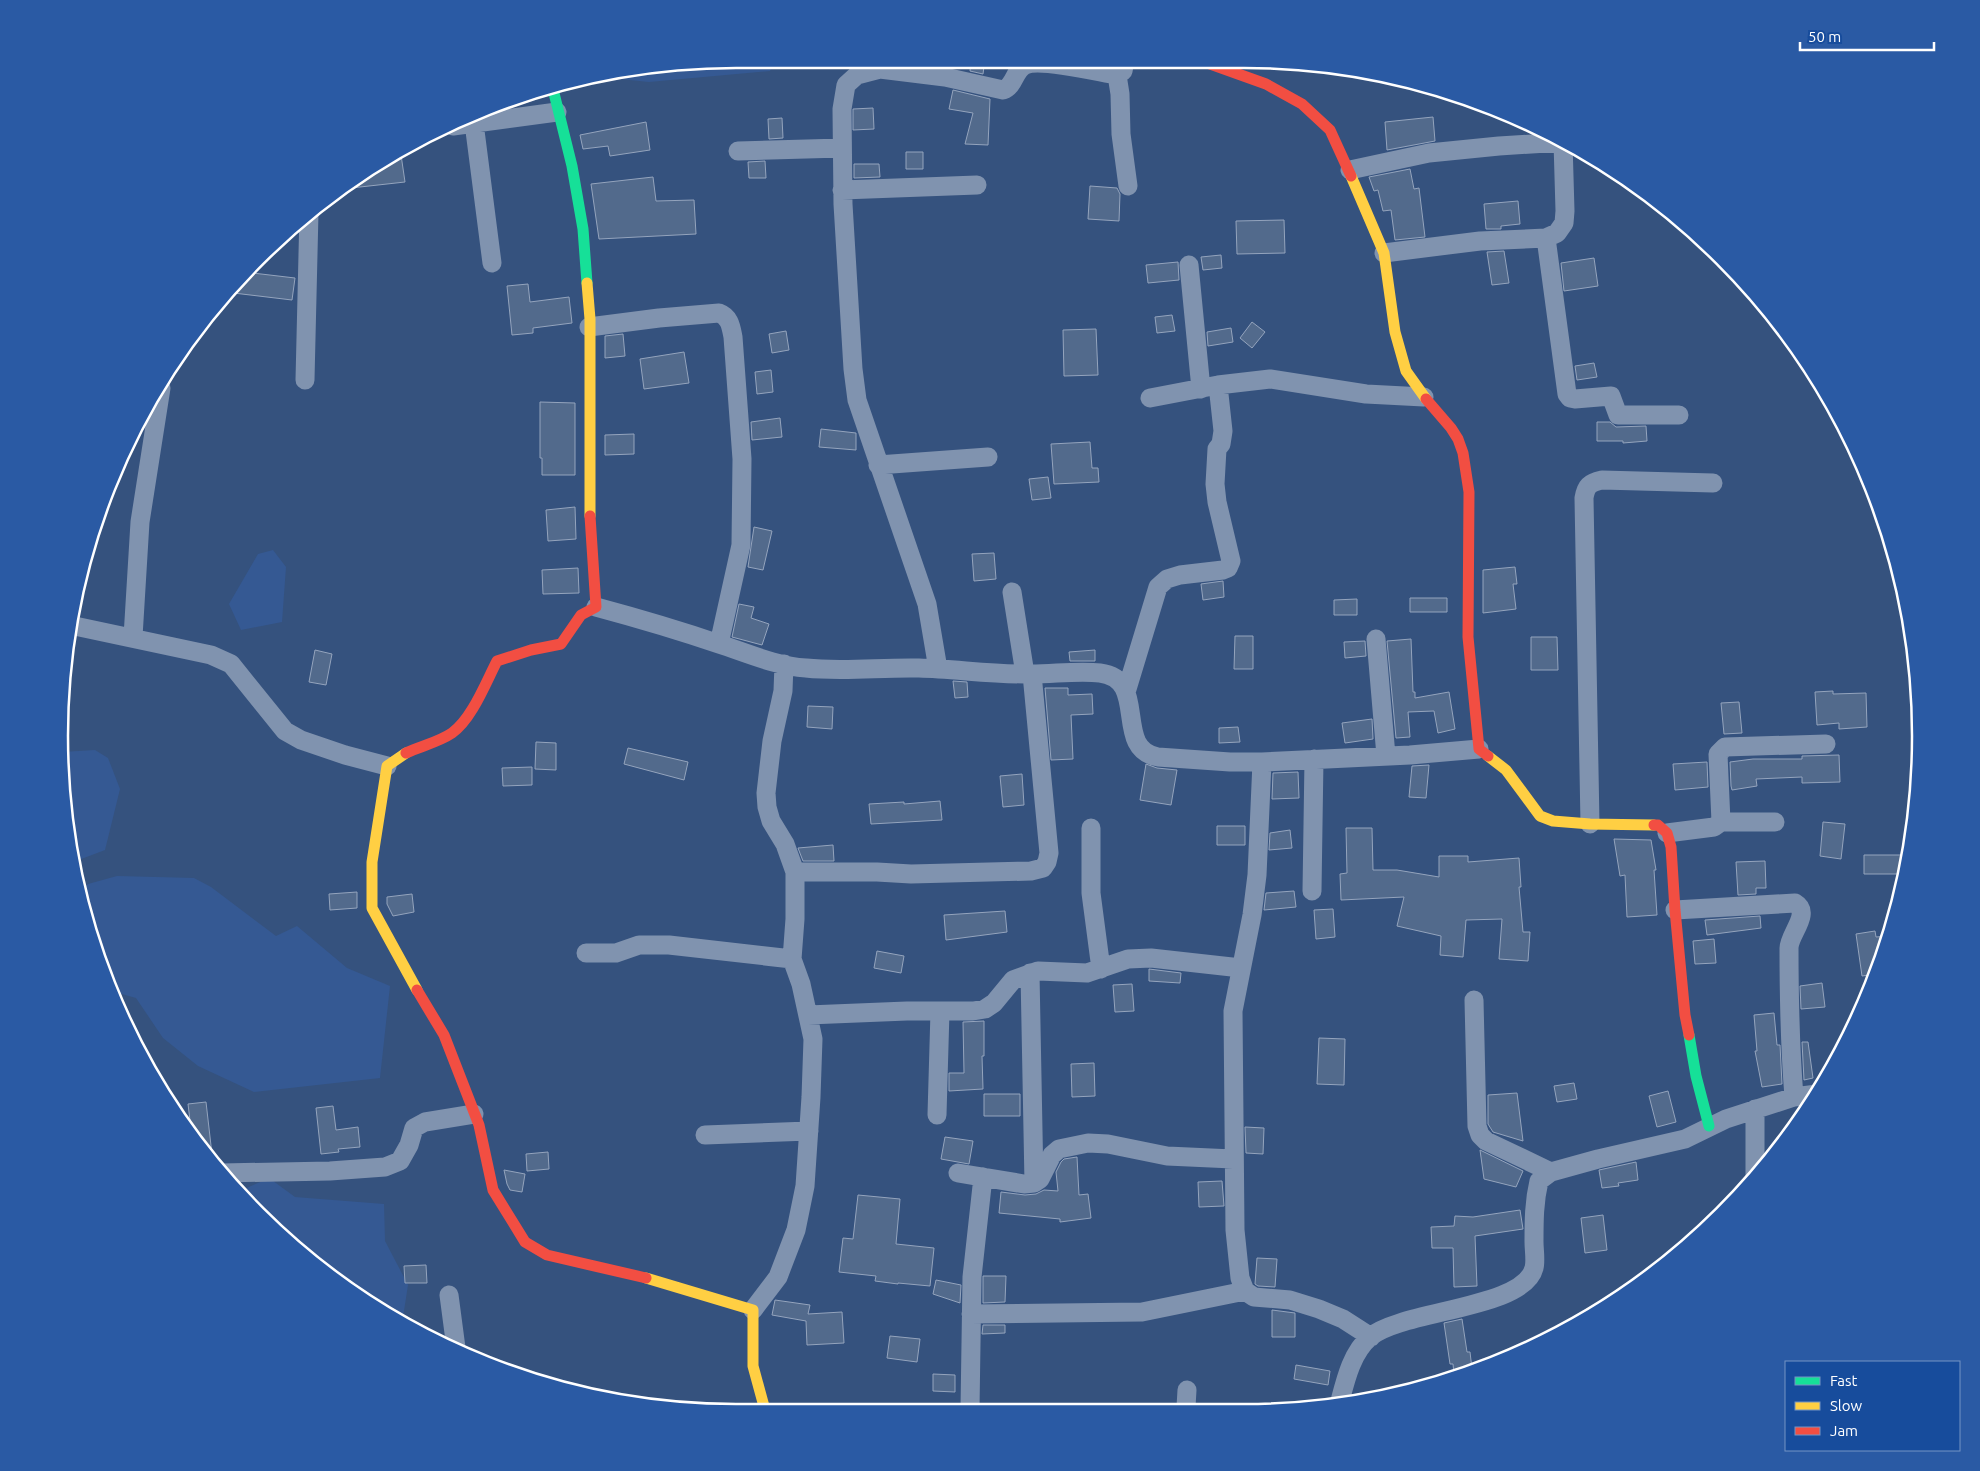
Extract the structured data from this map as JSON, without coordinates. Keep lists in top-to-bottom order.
{
  "legend": ["Fast", "Slow", "Jam"],
  "scale_bar": "50 m"
}
